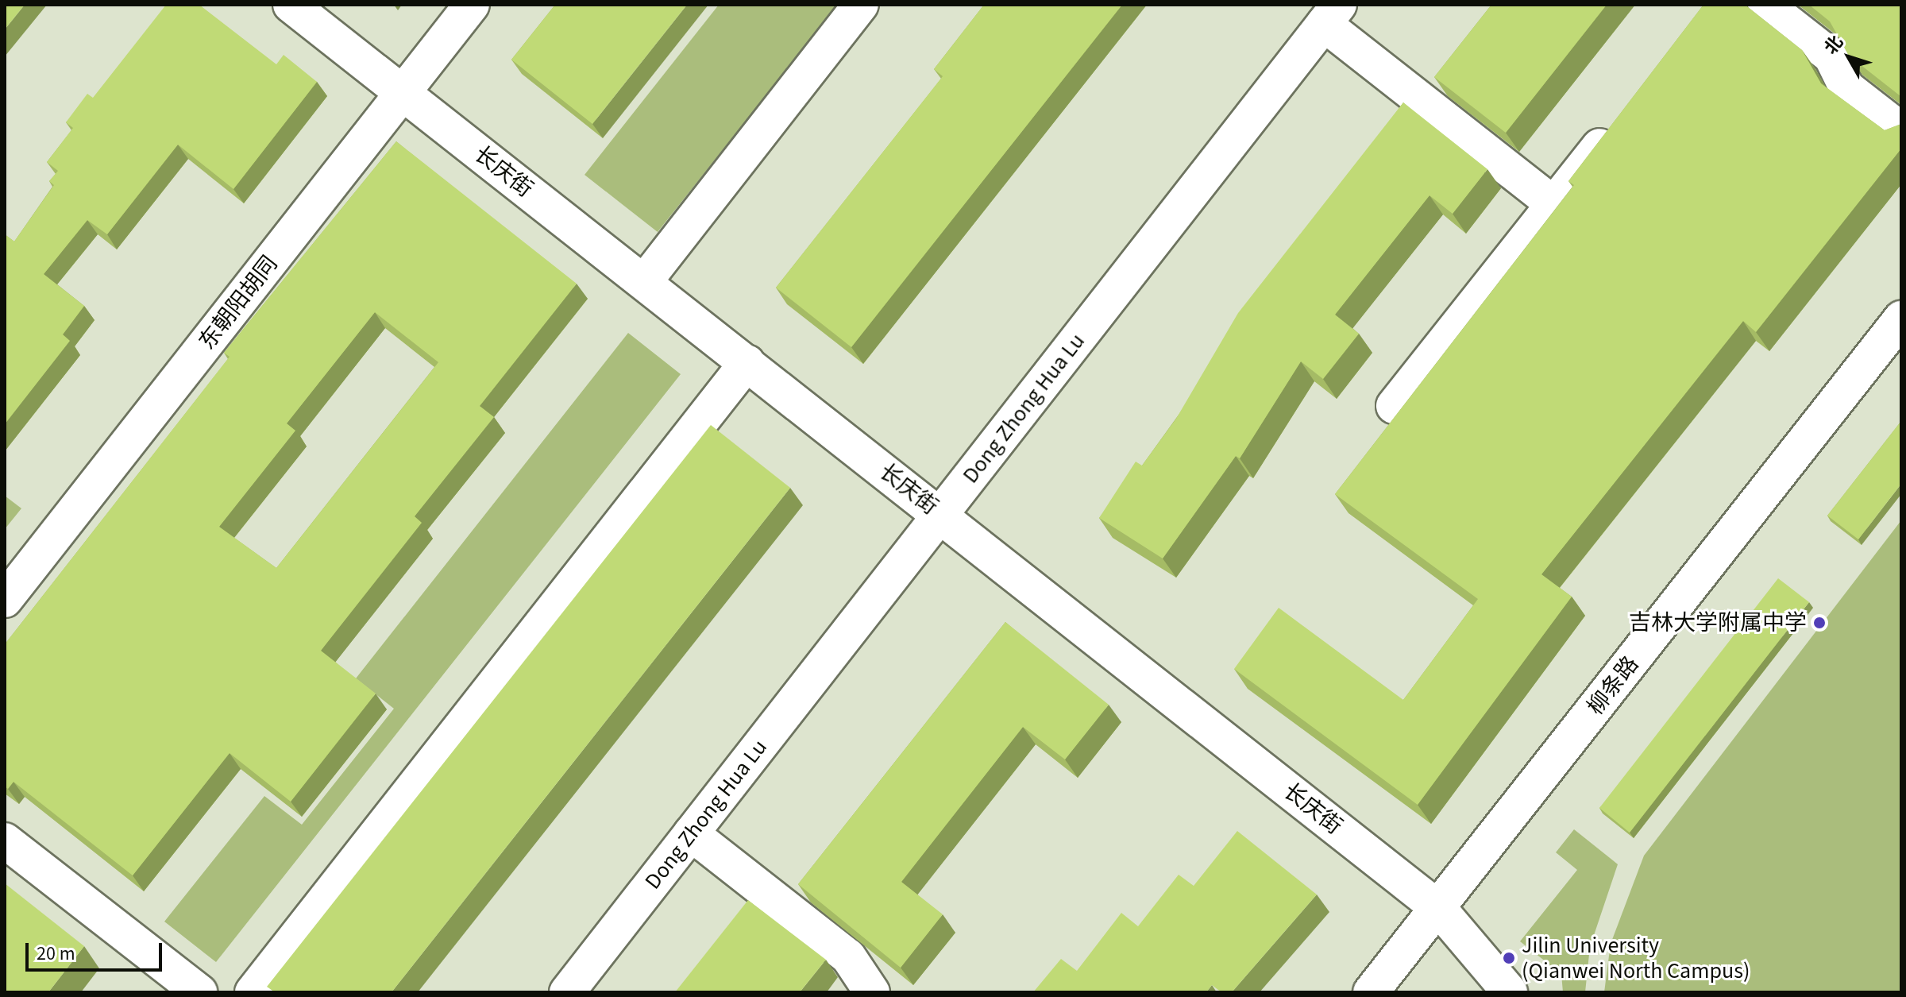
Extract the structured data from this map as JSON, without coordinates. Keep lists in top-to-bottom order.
{
  "streets": {
    "street": [
      "长庆街",
      "东朝阳胡同",
      "Dong Zhong Hua Lu",
      "柳条路"
    ]
  },
  "crossings": [
    ["长庆街", "东朝阳胡同"],
    ["长庆街", "Dong Zhong Hua Lu"],
    ["长庆街", "柳条路"]
  ],
  "places": ["吉林大学附属中学", "Jilin University (Qianwei North Campus)"],
  "scale_bar": "20 m",
  "north": "top left"
}
